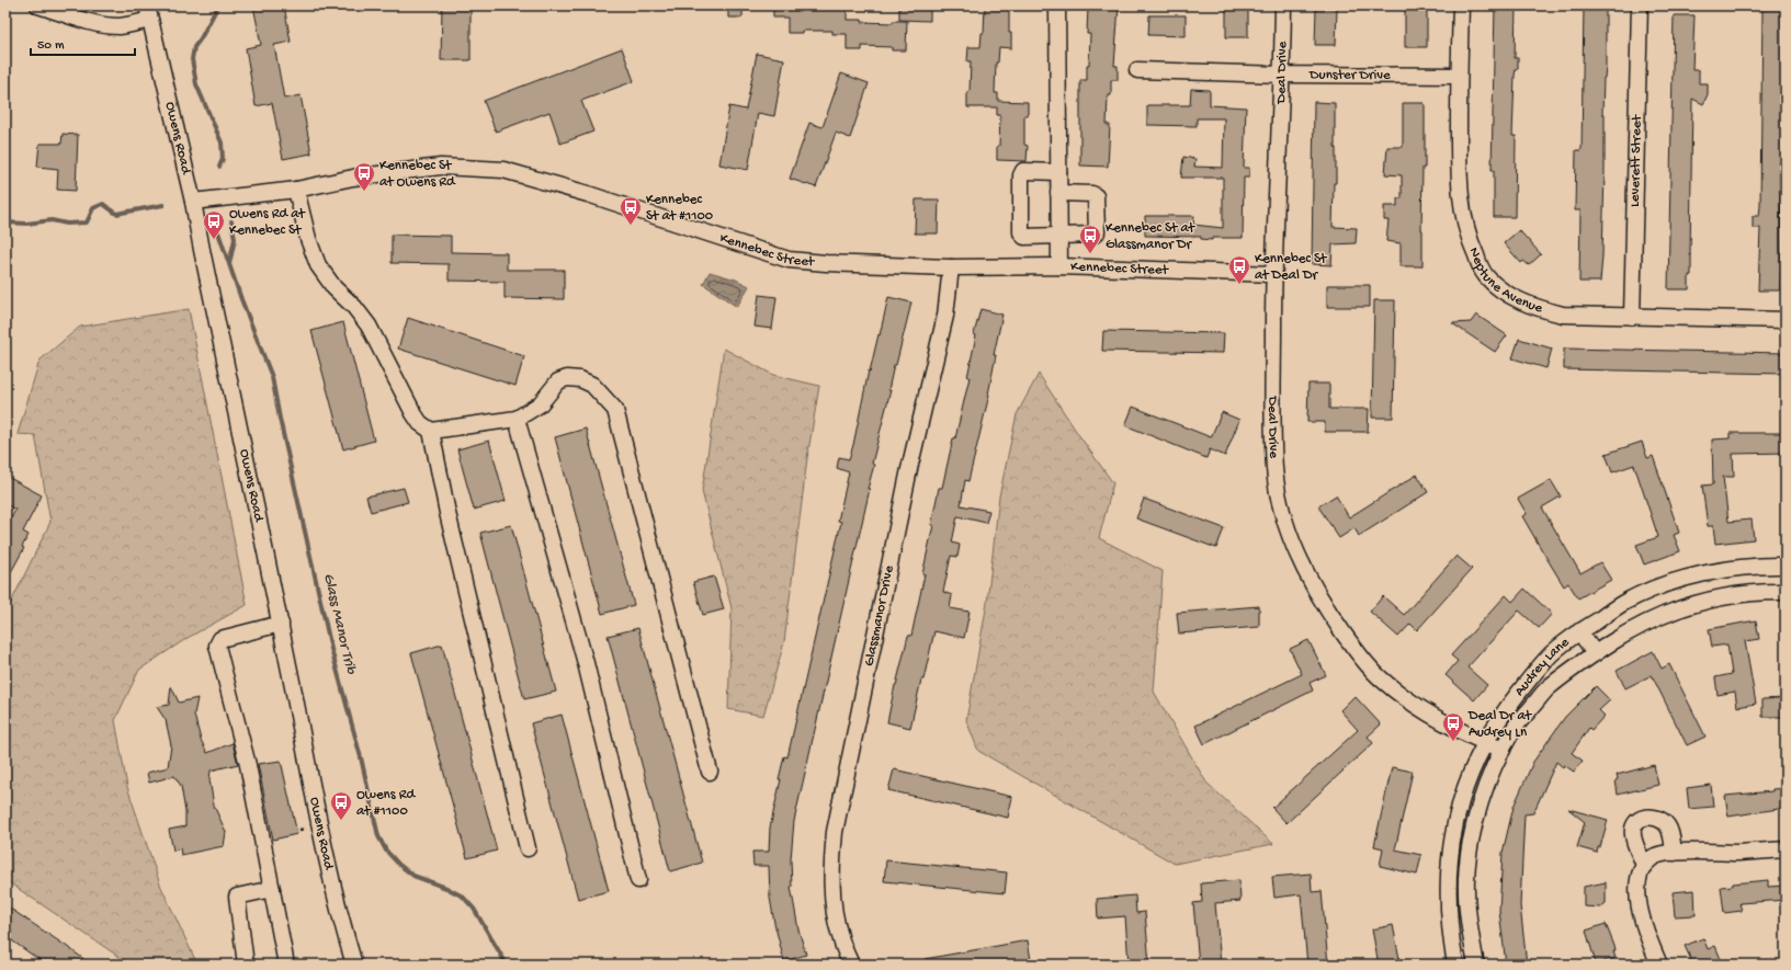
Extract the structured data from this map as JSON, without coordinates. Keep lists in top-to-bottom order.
{
  "streets": {
    "street": [
      "Deal Drive",
      "Dunster Drive",
      "Owens Road",
      "Leverett Street",
      "Kennebec Street",
      "Neptune Avenue",
      "Glassmanor Drive",
      "Audrey Lane"
    ]
  },
  "crossings": [
    ["Deal Drive", "Dunster Drive"],
    ["Deal Drive", "Kennebec Street"],
    ["Deal Drive", "Audrey Lane"],
    ["Dunster Drive", "Neptune Avenue"],
    ["Owens Road", "Kennebec Street"],
    ["Leverett Street", "Neptune Avenue"],
    ["Kennebec Street", "Glassmanor Drive"]
  ],
  "water": ["Glass Manor Trib"],
  "places": {
    "bus stop": [
      "Kennebec St at Owens Rd",
      "Kennebec St at #1100",
      "Owens Rd at Kennebec St",
      "Kennebec St at Glassmanor Dr",
      "Kennebec St at Deal Dr",
      "Deal Dr at Audrey Ln",
      "Owens Rd at #1100"
    ]
  },
  "scale_bar": "50 m"
}
